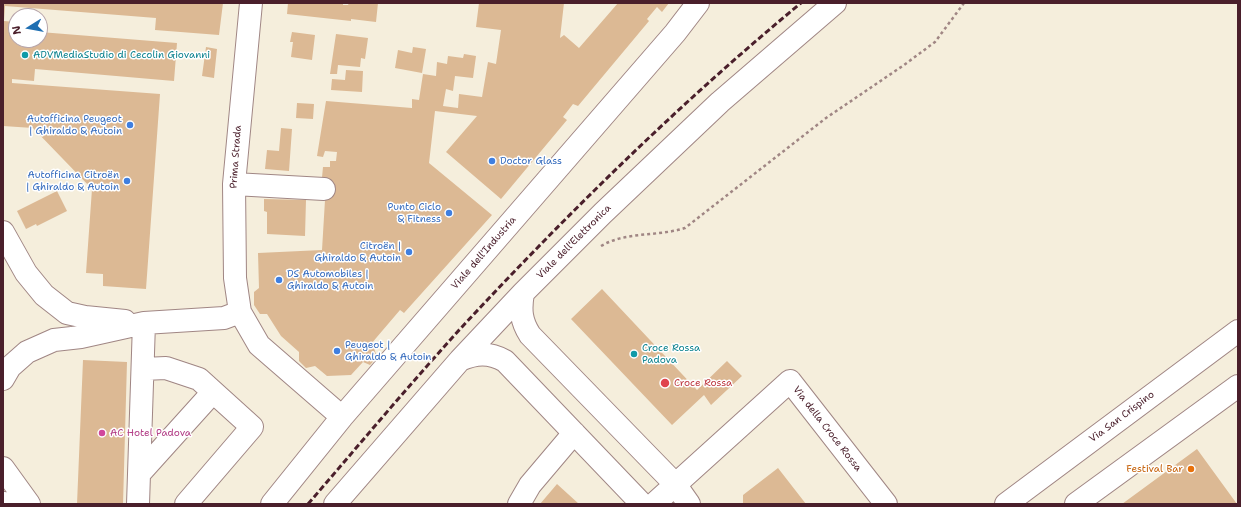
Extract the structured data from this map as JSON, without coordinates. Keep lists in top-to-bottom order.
{
  "streets": {
    "street": [
      "Prima Strada",
      "Viale dell'Elettronica",
      "Viale dell'Industria",
      "Via San Crispino",
      "Via della Croce Rossa"
    ]
  },
  "crossings": [
    ["Prima Strada", "Viale dell'Industria"]
  ],
  "places": [
    "ADVMediaStudio di Cecolin Giovanni",
    "Autofficina Peugeot | Ghiraldo & Autoin",
    "Doctor Glass",
    "Autofficina Citroën | Ghiraldo & Autoin",
    "Punto Ciclo & Fitness",
    "Citroën | Ghiraldo & Autoin",
    "DS Automobiles | Ghiraldo & Autoin",
    "Peugeot | Ghiraldo & Autoin",
    "Croce Rossa Padova",
    "Croce Rossa",
    "AC Hotel Padova",
    "Festival Bar"
  ],
  "north": "left"
}
